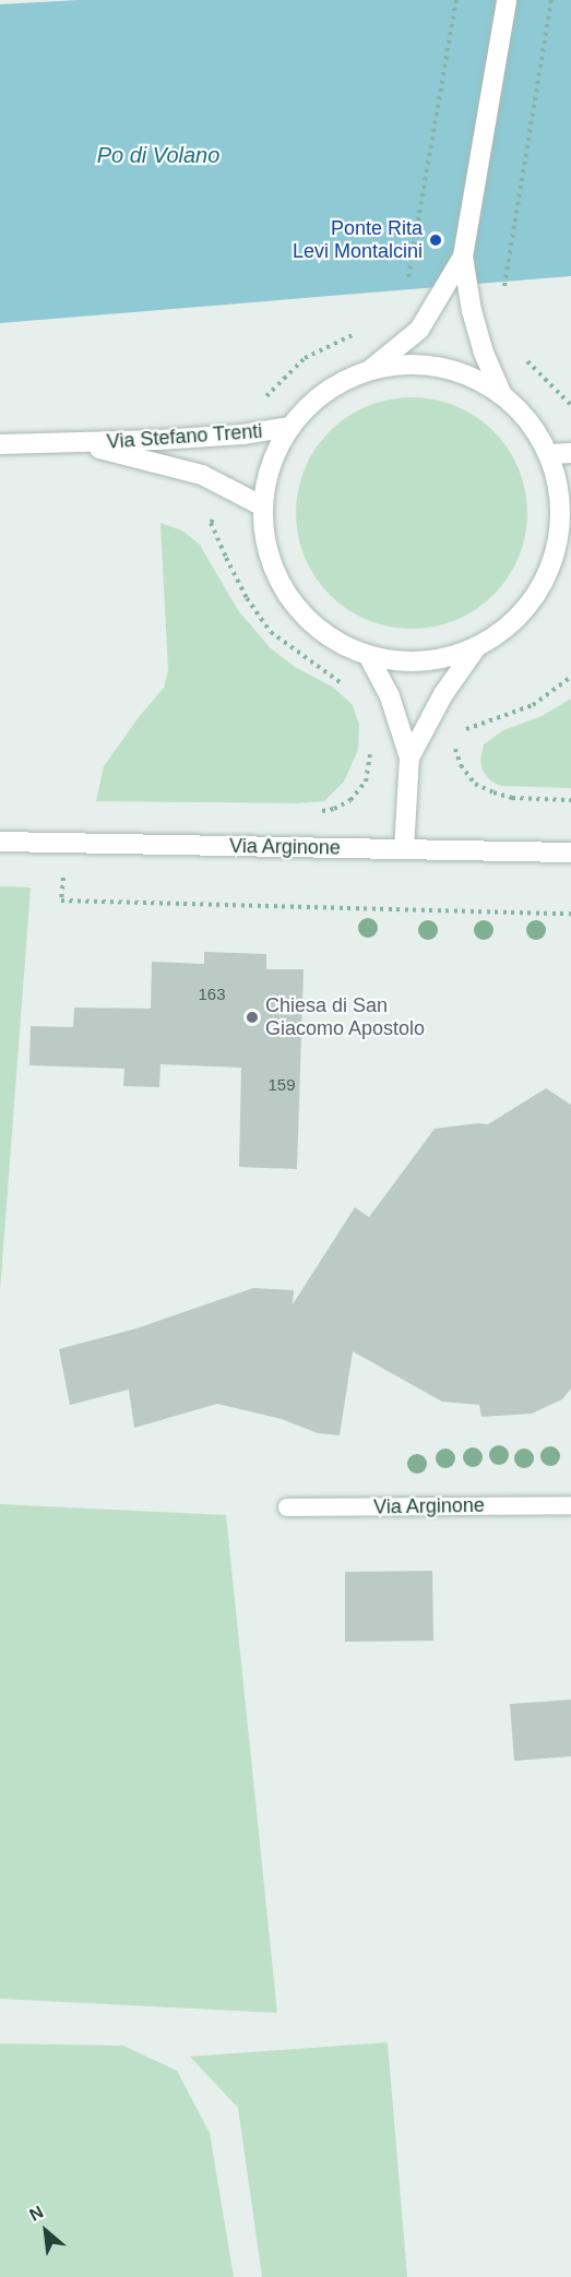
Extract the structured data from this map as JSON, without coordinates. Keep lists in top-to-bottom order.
{
  "streets": {
    "main road": ["Via Stefano Trenti", "Via Arginone"]
  },
  "water": ["Po di Volano"],
  "places": ["Ponte Rita Levi Montalcini", "Chiesa di San Giacomo Apostolo"],
  "house_numbers": ["163", "159"],
  "north": "top left"
}
